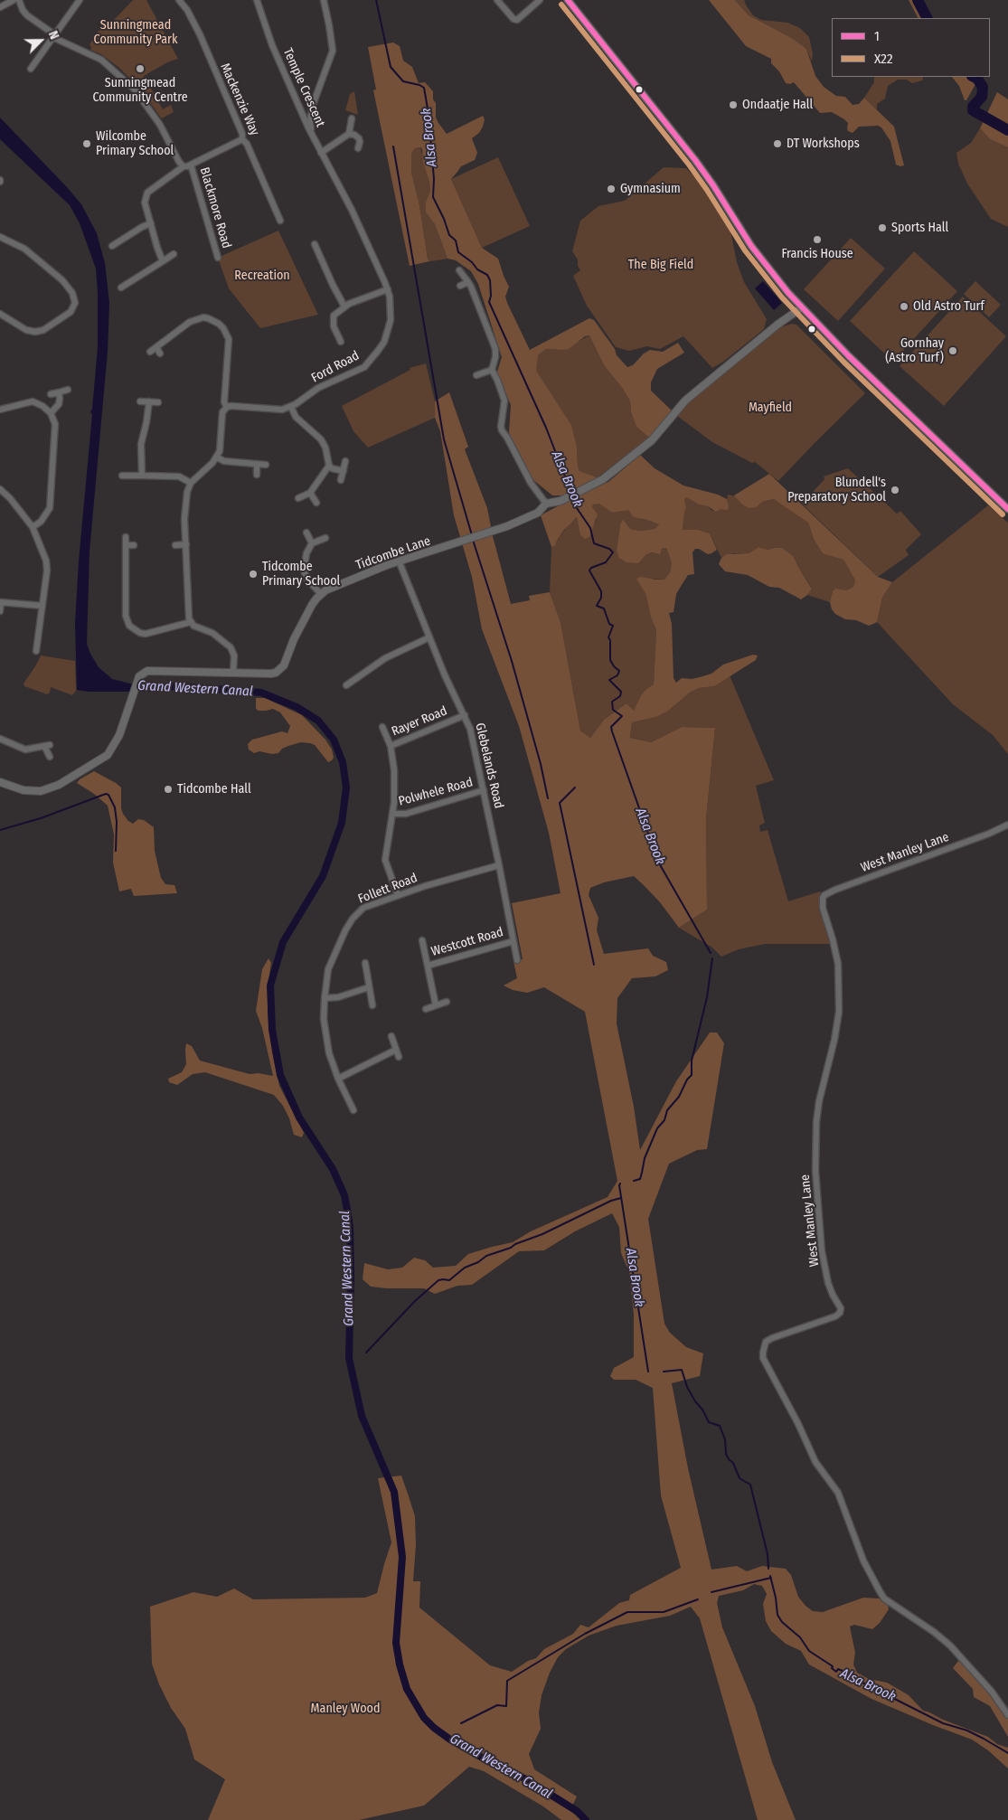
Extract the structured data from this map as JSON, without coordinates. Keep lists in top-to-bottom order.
{
  "streets": {
    "street": [
      "Temple Crescent",
      "Mackenzie Way",
      "Blackmore Road",
      "Ford Road",
      "Tidcombe Lane",
      "Rayer Road",
      "Glebelands Road",
      "Polwhele Road",
      "West Manley Lane",
      "Follett Road",
      "Westcott Road"
    ]
  },
  "crossings": [
    ["Temple Crescent", "Ford Road"],
    ["Mackenzie Way", "Blackmore Road"],
    ["Tidcombe Lane", "Glebelands Road"],
    ["Rayer Road", "Glebelands Road"],
    ["Rayer Road", "Polwhele Road"],
    ["Rayer Road", "Follett Road"],
    ["Glebelands Road", "Polwhele Road"],
    ["Glebelands Road", "Follett Road"],
    ["Glebelands Road", "Westcott Road"]
  ],
  "water": ["Alsa Brook", "Grand Western Canal"],
  "parks": [
    "Sunningmead Community Park",
    "The Big Field",
    "Recreation",
    "Mayfield",
    "Manley Wood"
  ],
  "places": [
    "Sunningmead Community Centre",
    "Ondaatje Hall",
    "Wilcombe Primary School",
    "DT Workshops",
    "Gymnasium",
    "Sports Hall",
    "Francis House",
    "Old Astro Turf",
    "Gornhay (Astro Turf)",
    "Blundell's Preparatory School",
    "Tidcombe Primary School",
    "Tidcombe Hall"
  ],
  "lines": ["transit line 1", "transit line X22"],
  "legend": ["1", "X22"],
  "north": "top right"
}
